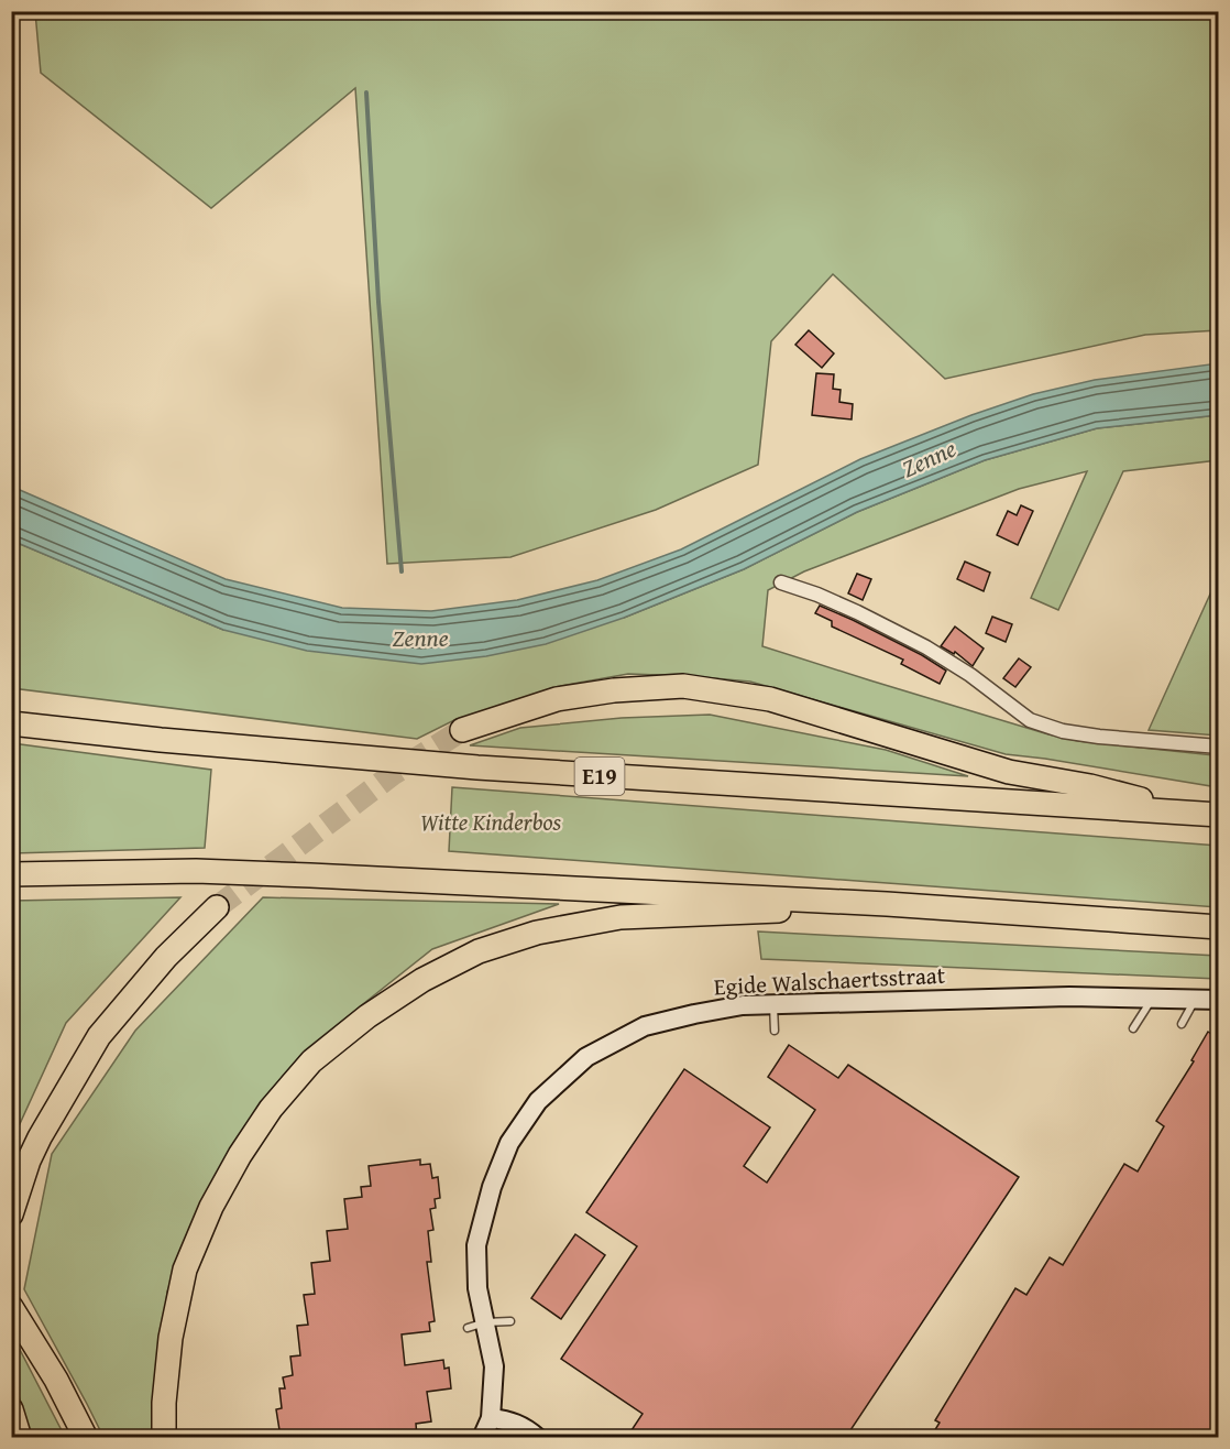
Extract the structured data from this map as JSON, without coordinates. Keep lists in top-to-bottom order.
{
  "streets": {
    "highway": ["E19"],
    "main road": ["Egide Walschaertsstraat"]
  },
  "water": ["Zenne"],
  "parks": ["Witte Kinderbos"]
}
